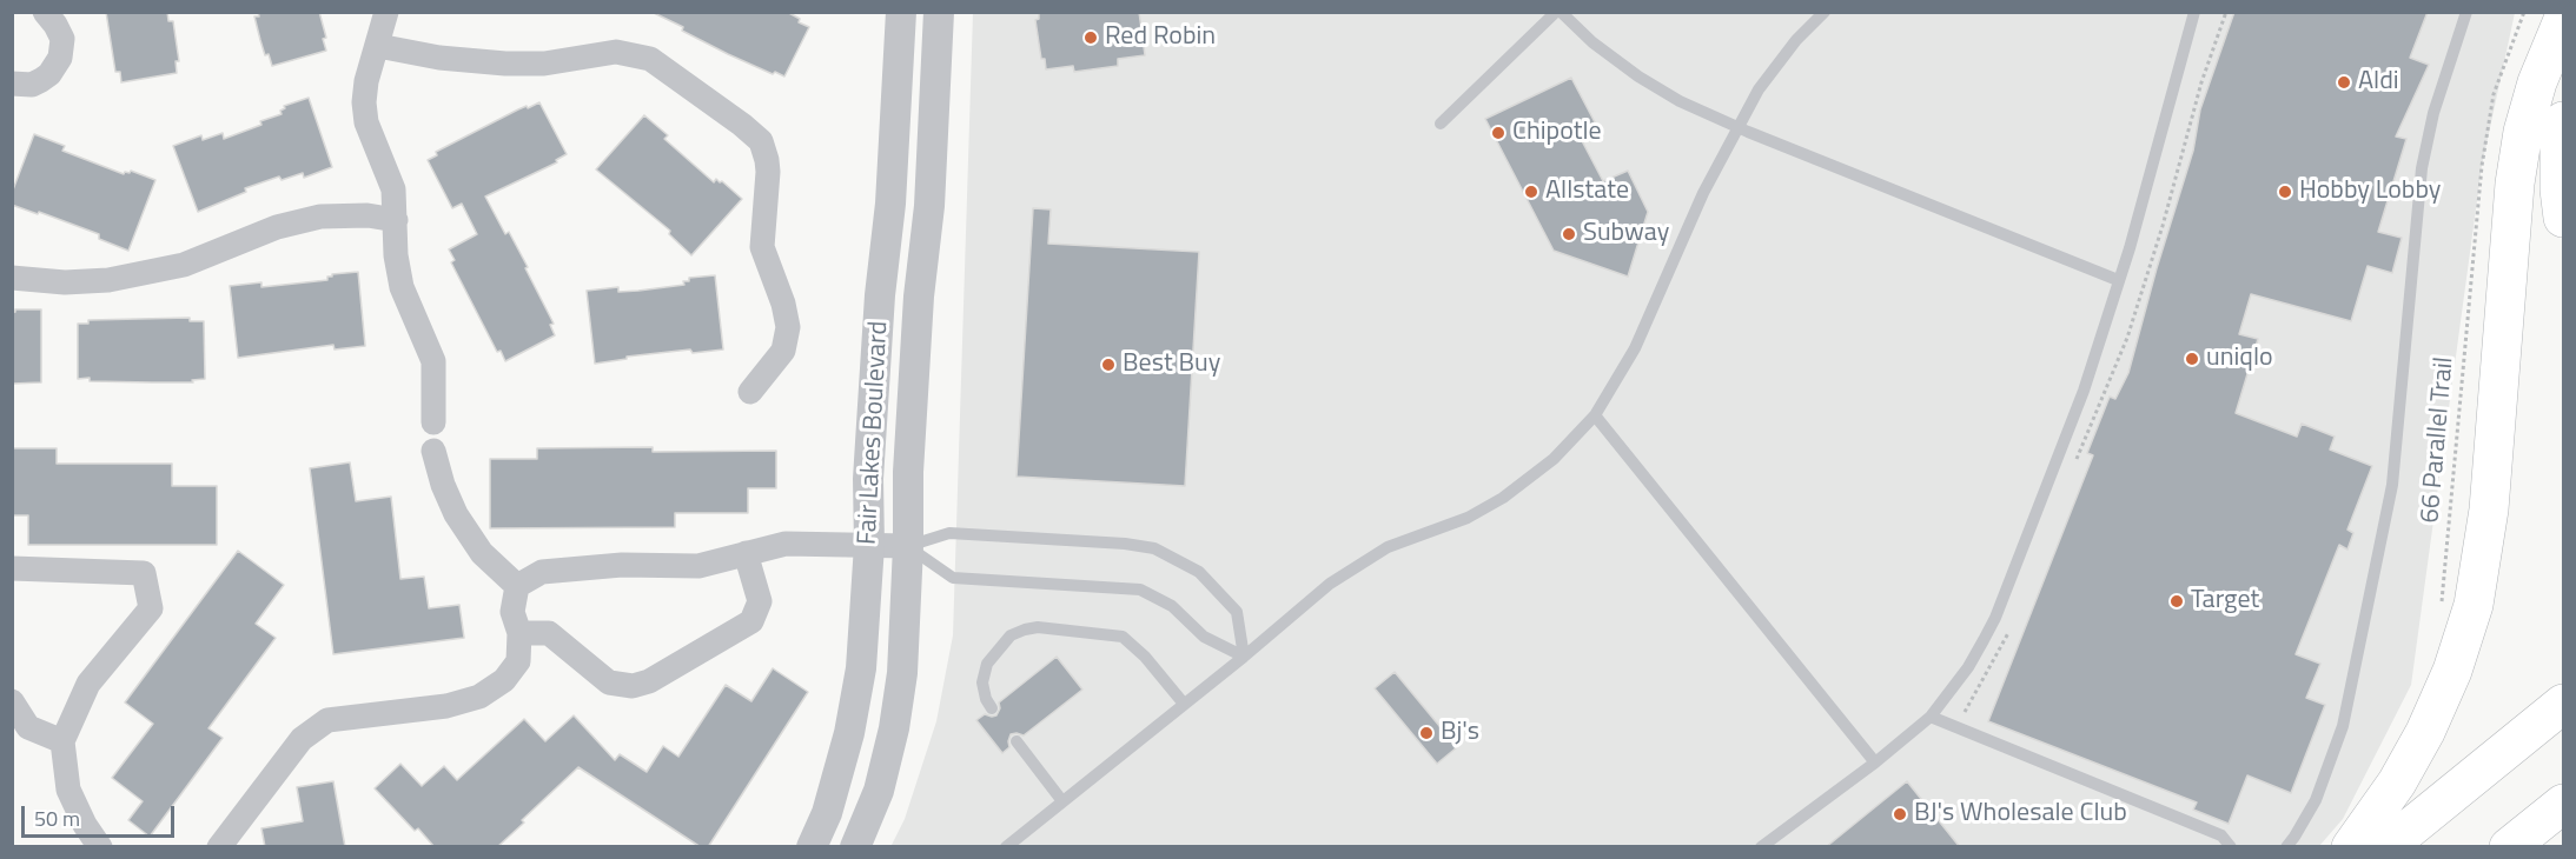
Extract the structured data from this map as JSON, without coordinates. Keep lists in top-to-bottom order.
{
  "streets": {
    "street": ["Fair Lakes Boulevard"],
    "path": ["66 Parallel Trail"]
  },
  "places": [
    "Red Robin",
    "Aldi",
    "Chipotle",
    "Allstate",
    "Hobby Lobby",
    "Subway",
    "uniqlo",
    "Best Buy",
    "Target",
    "Bj's",
    "BJ's Wholesale Club"
  ],
  "scale_bar": "50 m"
}
